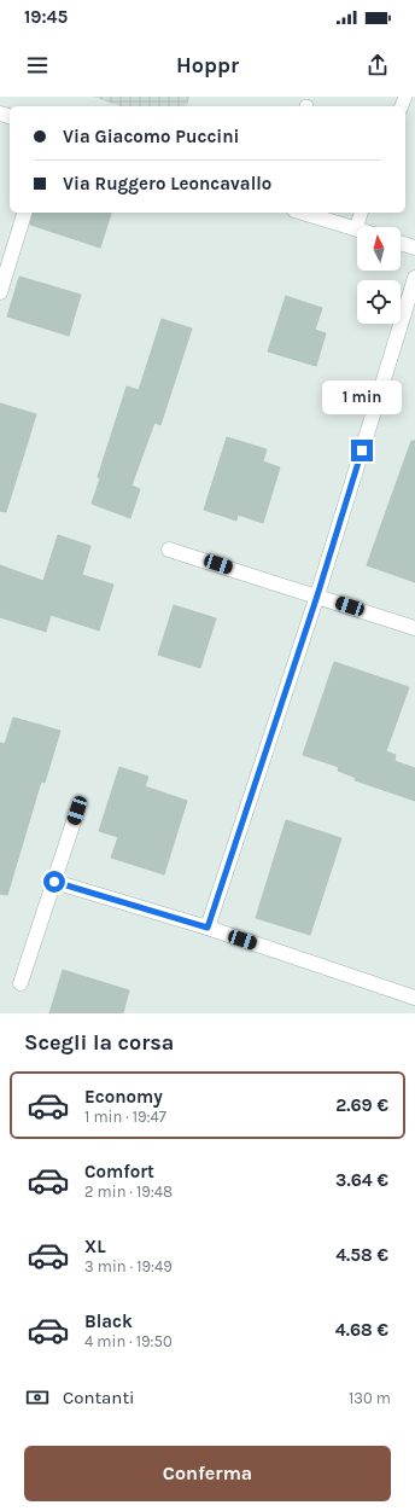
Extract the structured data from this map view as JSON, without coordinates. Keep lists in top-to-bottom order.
{
  "north": "top",
  "page": {
    "status": "19:45",
    "header": "Hoppr",
    "banner": ["Via Giacomo Puccini", "Via Ruggero Leoncavallo"],
    "bubble": "1 min",
    "heading": "Scegli la corsa",
    "list": [
      {
        "name": "Economy",
        "note": "1 min · 19:47",
        "value": "2.69 €"
      },
      {
        "name": "Comfort",
        "note": "2 min · 19:48",
        "value": "3.64 €"
      },
      {
        "name": "XL",
        "note": "3 min · 19:49",
        "value": "4.58 €"
      },
      {
        "name": "Black",
        "note": "4 min · 19:50",
        "value": "4.68 €"
      }
    ],
    "pay": ["Contanti", "130 m"],
    "buttons": "Conferma"
  }
}
